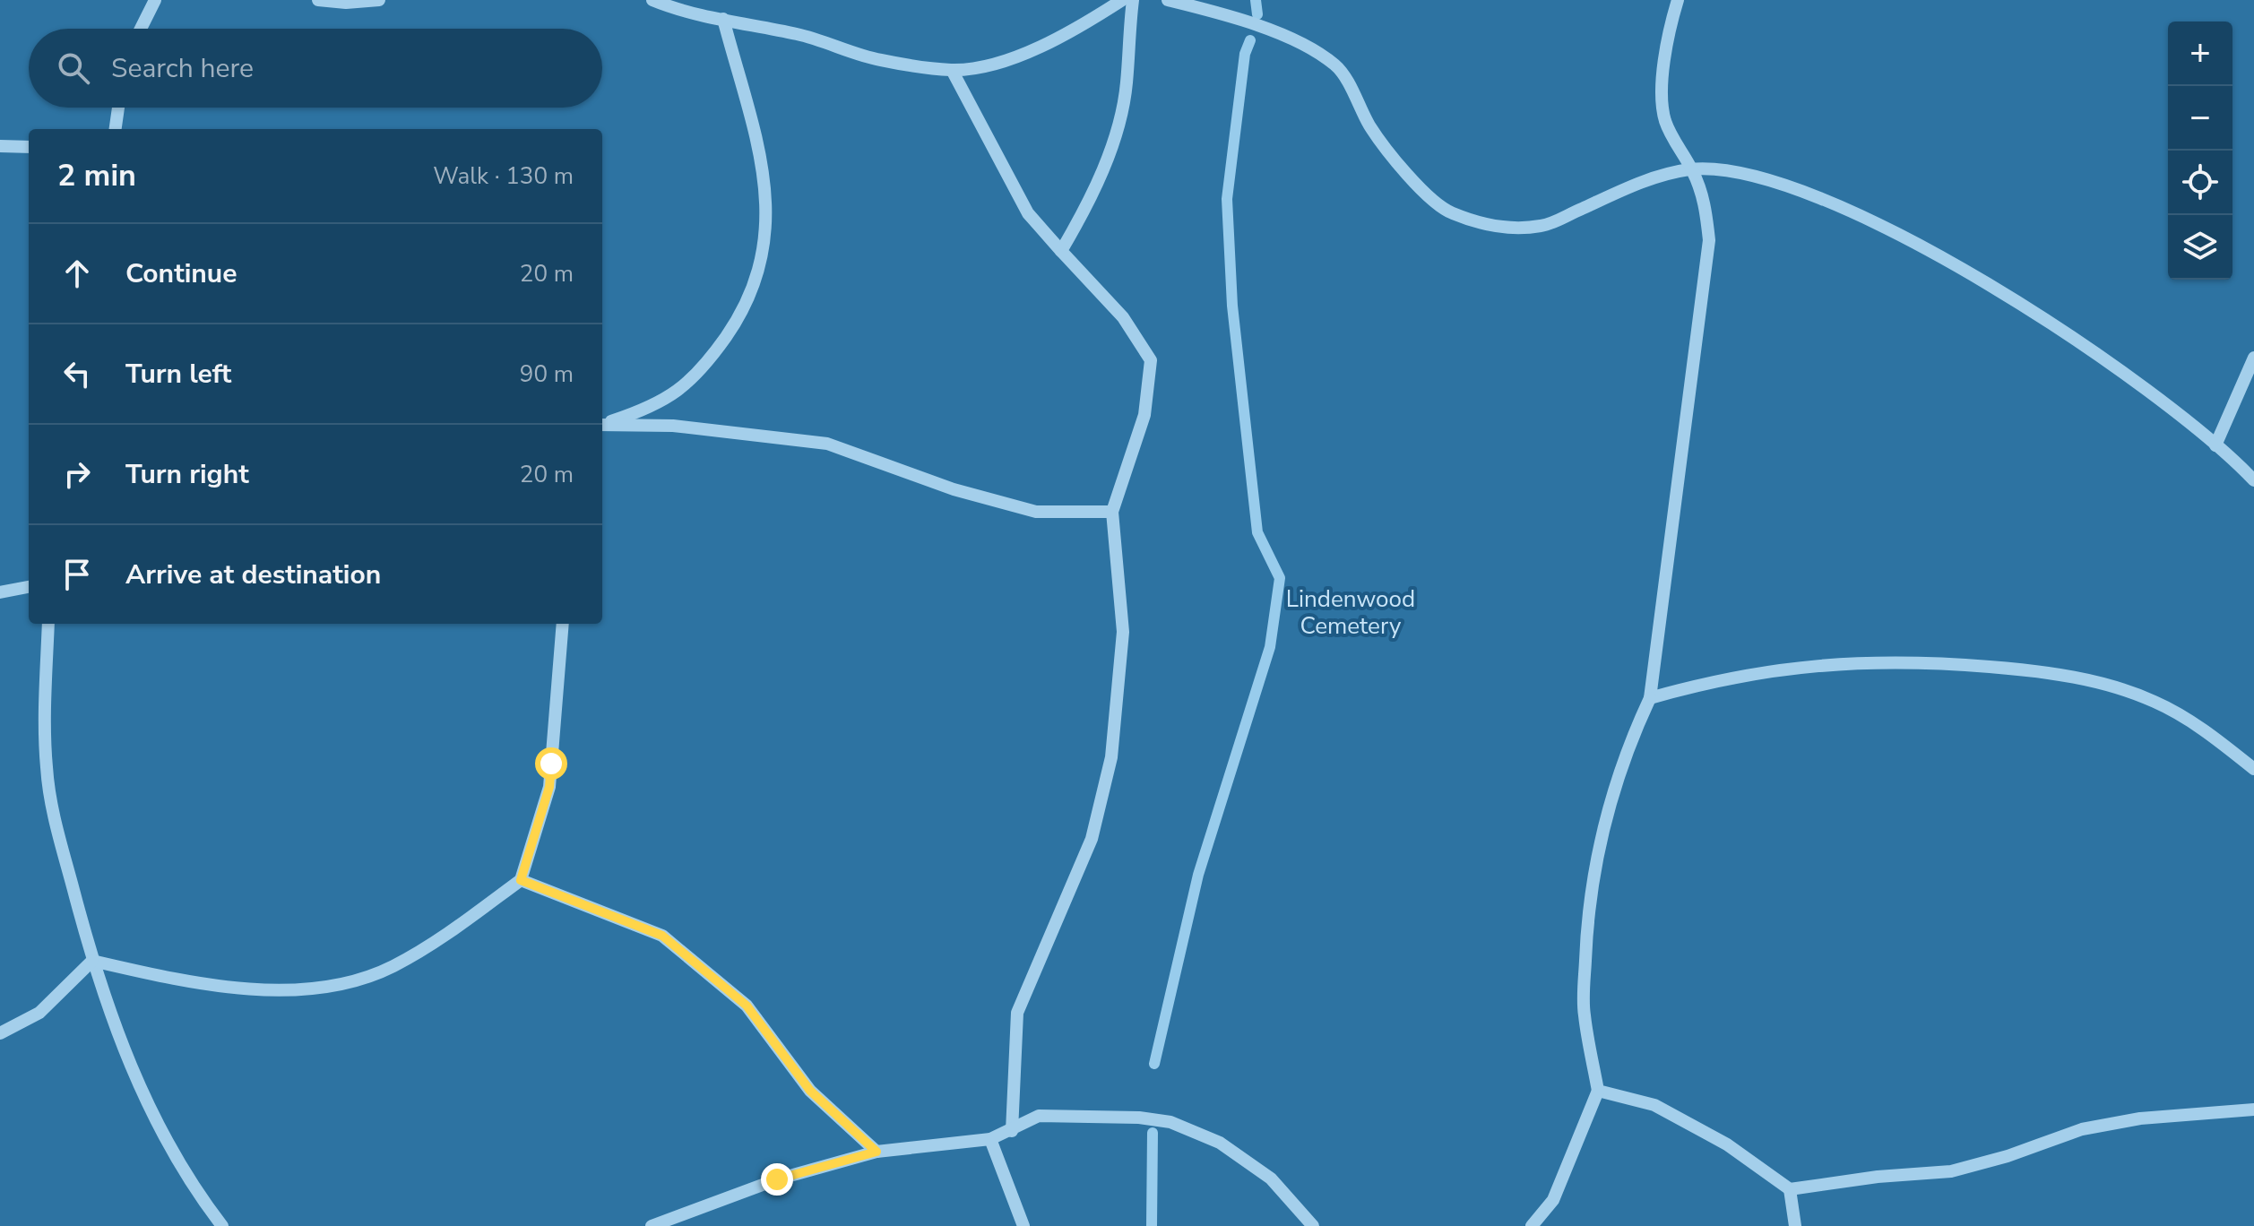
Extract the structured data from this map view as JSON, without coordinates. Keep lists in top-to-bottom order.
{
  "parks": ["Lindenwood Cemetery"],
  "page": {
    "map_buttons": ["+", "−"],
    "search": "Search here",
    "heading": ["2 min", "Walk · 130 m"],
    "list": [
      ["Continue", "20 m"],
      ["Turn left", "90 m"],
      ["Turn right", "20 m"],
      "Arrive at destination"
    ]
  }
}
